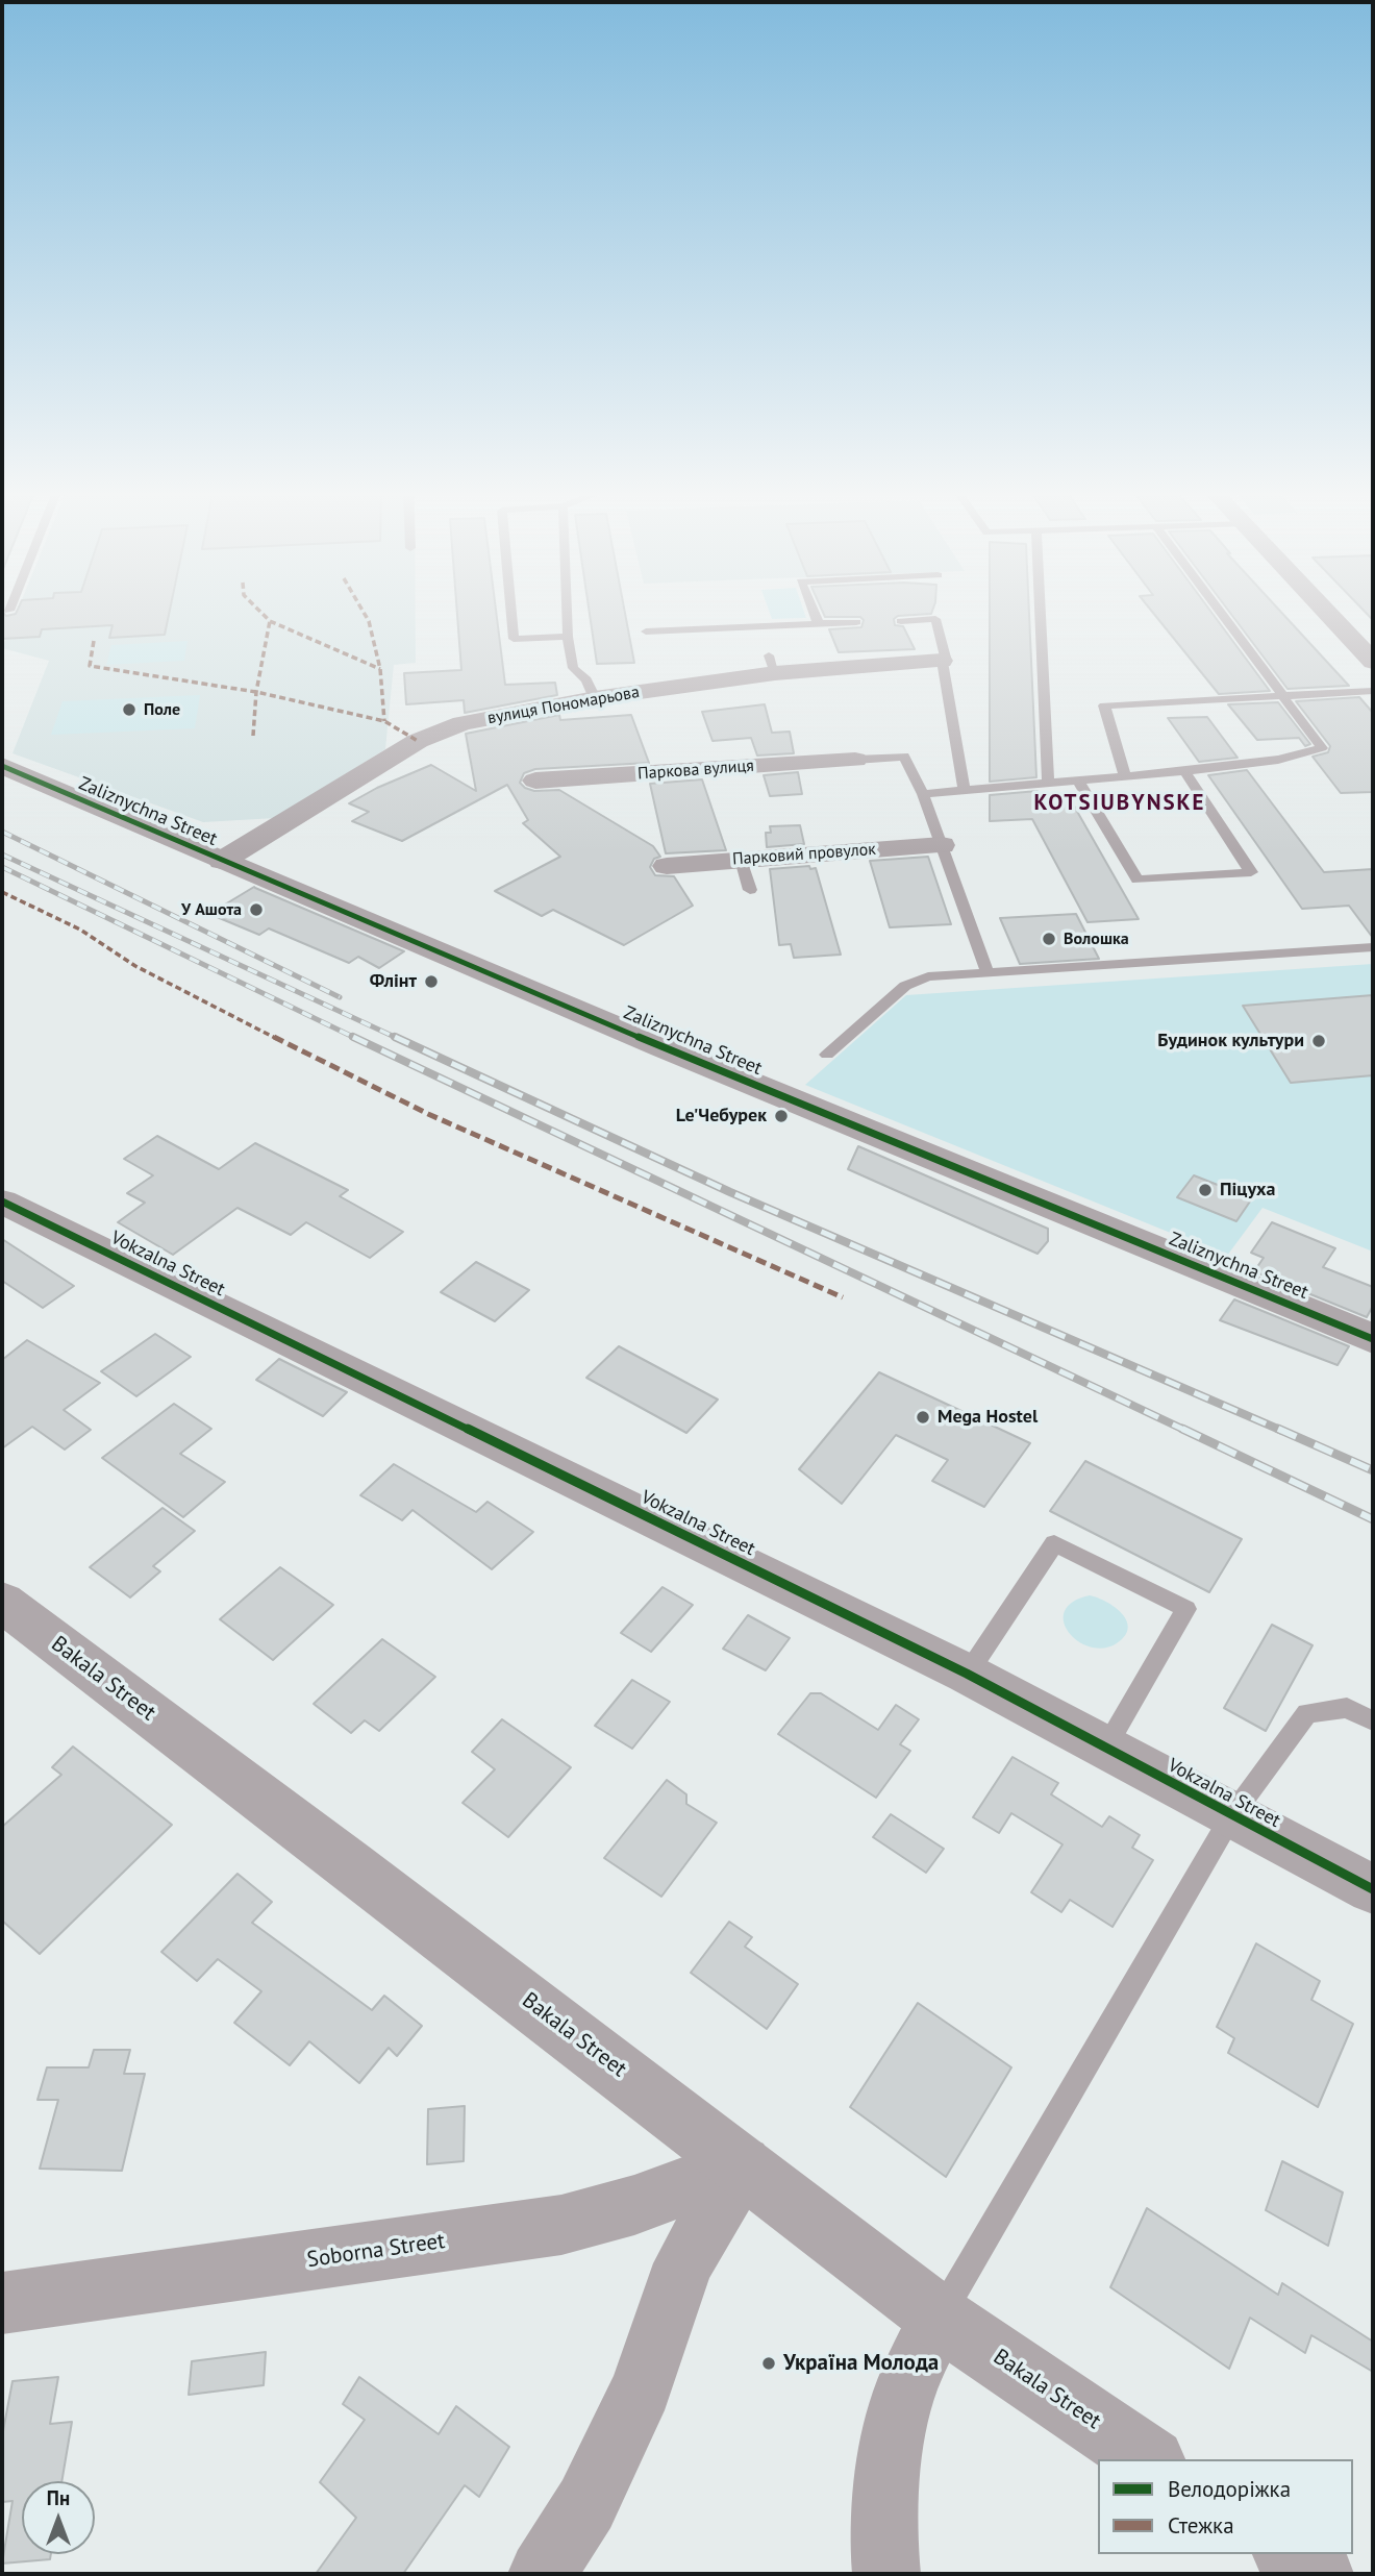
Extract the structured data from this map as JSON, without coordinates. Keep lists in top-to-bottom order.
{
  "streets": {
    "street": [
      "вулиця Пономарьова",
      "Паркова вулиця",
      "Zaliznychna Street",
      "Парковий провулок",
      "Vokzalna Street",
      "Bakala Street",
      "Soborna Street"
    ]
  },
  "crossings": [
    ["вулиця Пономарьова", "Zaliznychna Street"],
    ["Bakala Street", "Soborna Street"]
  ],
  "districts": ["KOTSIUBYNSKE"],
  "places": [
    "Поле",
    "У Ашота",
    "Волошка",
    "Флінт",
    "Будинок культури",
    "Le'Чебурек",
    "Піцуха",
    "Mega Hostel",
    "Україна Молода"
  ],
  "legend": ["Велодоріжка", "Стежка"],
  "north": "top"
}
